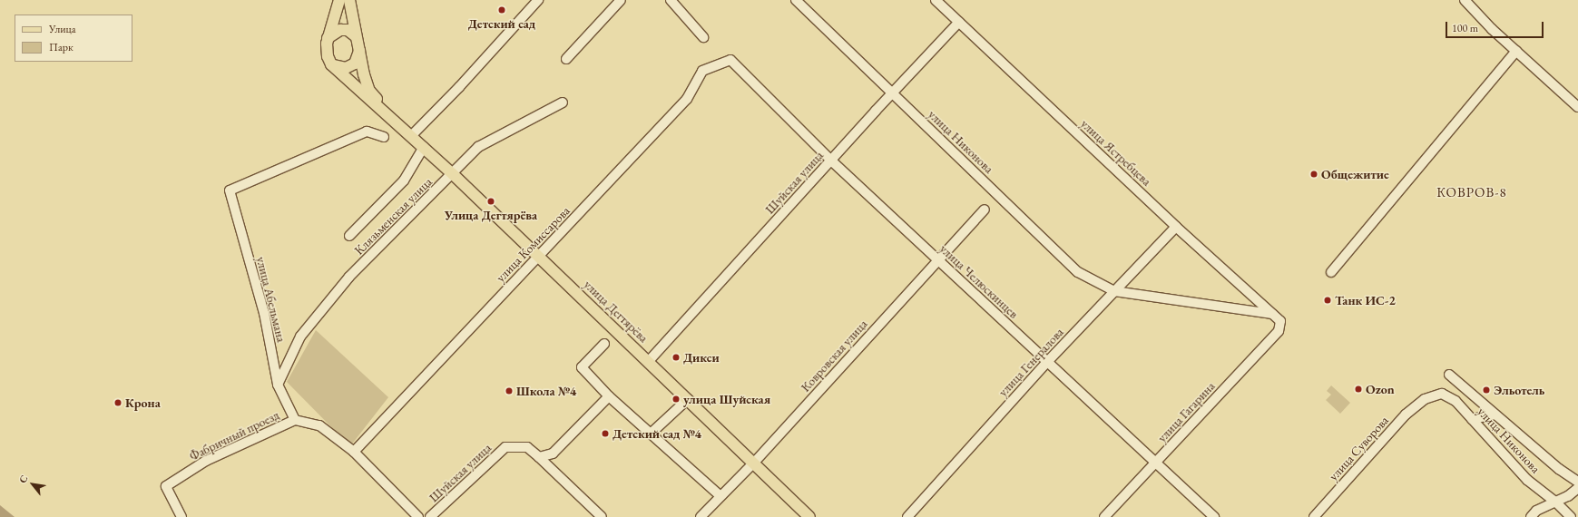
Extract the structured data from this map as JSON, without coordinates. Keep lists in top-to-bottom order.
{
  "streets": {
    "main road": ["улица Дегтярёва"],
    "street": [
      "улица Никонова",
      "улица Ястребцева",
      "Шуйская улица",
      "Клязьменская улица",
      "улица Комиссарова",
      "улица Челюскинцев",
      "улица Абельмана",
      "Ковровская улица",
      "улица Генералова",
      "улица Гагарина",
      "Фабричный проезд",
      "улица Суворова"
    ]
  },
  "crossings": [
    ["улица Никонова", "улица Ястребцева"],
    ["улица Никонова", "Шуйская улица"],
    ["улица Никонова", "улица Генералова"],
    ["улица Никонова", "улица Суворова"],
    ["улица Ястребцева", "Шуйская улица"],
    ["улица Ястребцева", "улица Генералова"],
    ["улица Ястребцева", "улица Гагарина"],
    ["Шуйская улица", "улица Челюскинцев"],
    ["Шуйская улица", "улица Дегтярёва"],
    ["Клязьменская улица", "улица Абельмана"],
    ["Клязьменская улица", "улица Дегтярёва"],
    ["улица Комиссарова", "улица Челюскинцев"],
    ["улица Комиссарова", "улица Дегтярёва"],
    ["улица Челюскинцев", "Ковровская улица"],
    ["улица Челюскинцев", "улица Генералова"],
    ["улица Челюскинцев", "улица Гагарина"],
    ["улица Абельмана", "Фабричный проезд"],
    ["улица Дегтярёва", "Ковровская улица"]
  ],
  "districts": ["КОВРОВ-8"],
  "places": [
    "Детский сад",
    "Общежитие",
    "Улица Дегтярёва",
    "Танк ИС-2",
    "Дикси",
    "Ozon",
    "Эльотель",
    "Школа №4",
    "улица Шуйская",
    "Крона",
    "Детский сад №4"
  ],
  "legend": ["Улица", "Парк"],
  "scale_bar": "100 m",
  "north": "top left"
}
